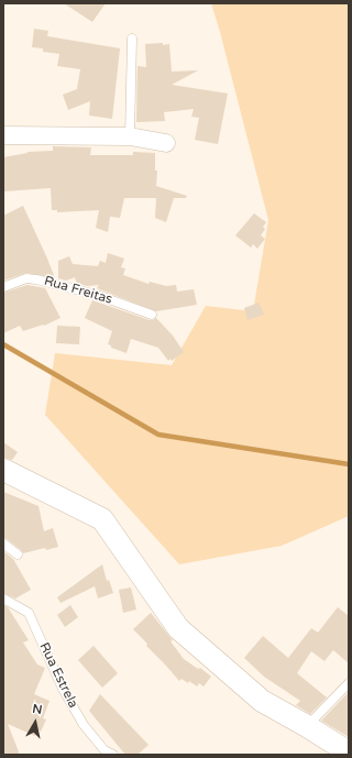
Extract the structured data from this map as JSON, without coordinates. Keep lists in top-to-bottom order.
{
  "streets": {
    "lane": ["Rua Freitas", "Rua Estrela"]
  },
  "north": "top"
}
